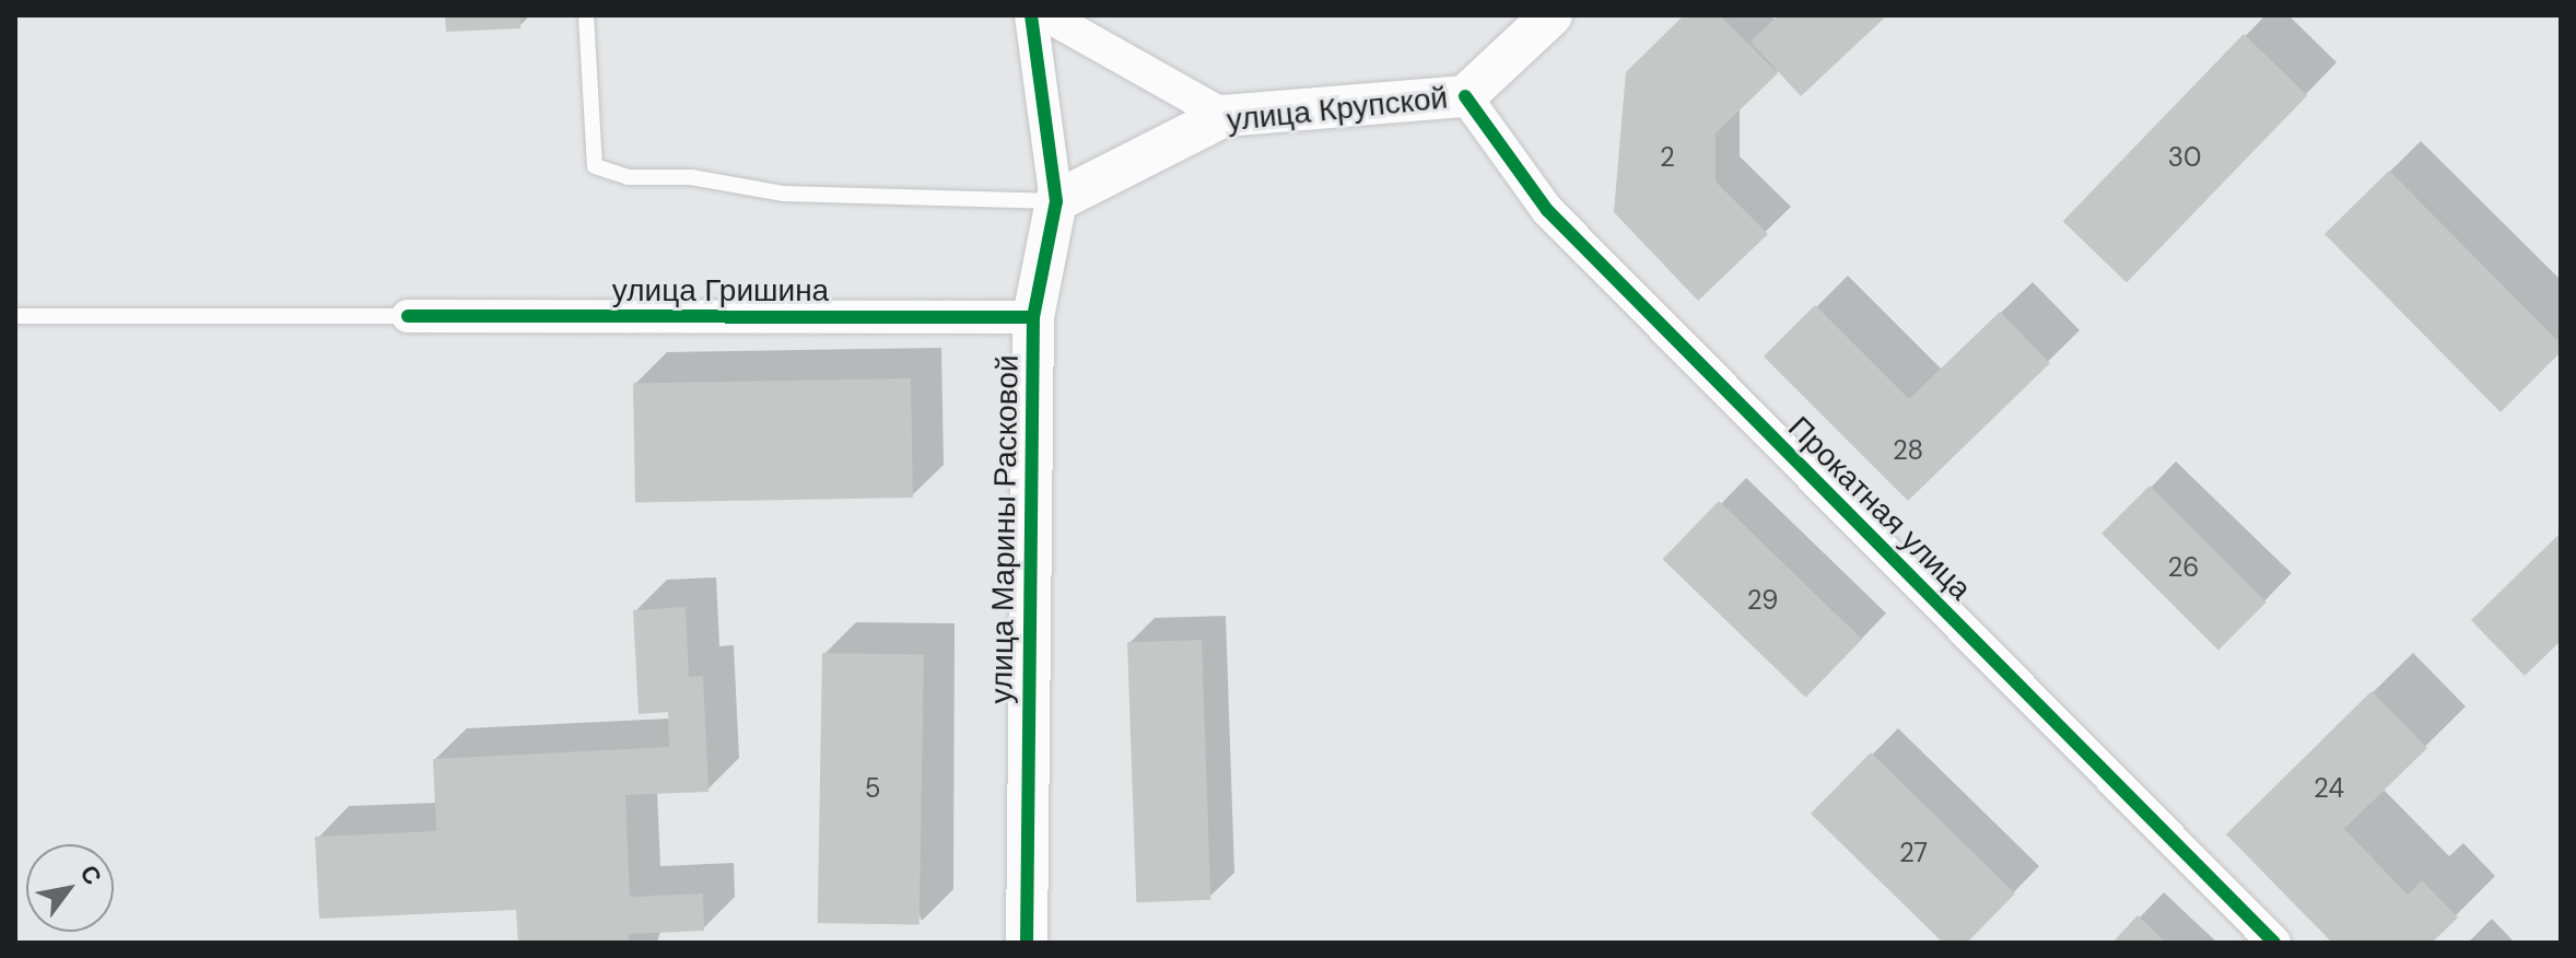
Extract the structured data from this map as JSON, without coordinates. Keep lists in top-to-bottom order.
{
  "streets": {
    "street": [
      "улица Крупской",
      "улица Гришина",
      "Прокатная улица",
      "улица Марины Расковой"
    ]
  },
  "crossings": [
    ["улица Крупской", "Прокатная улица"],
    ["улица Крупской", "улица Марины Расковой"],
    ["улица Гришина", "улица Марины Расковой"]
  ],
  "house_numbers": [
    "2",
    "30",
    "28",
    "26",
    "29",
    "5",
    "24",
    "27"
  ],
  "north": "top right"
}
